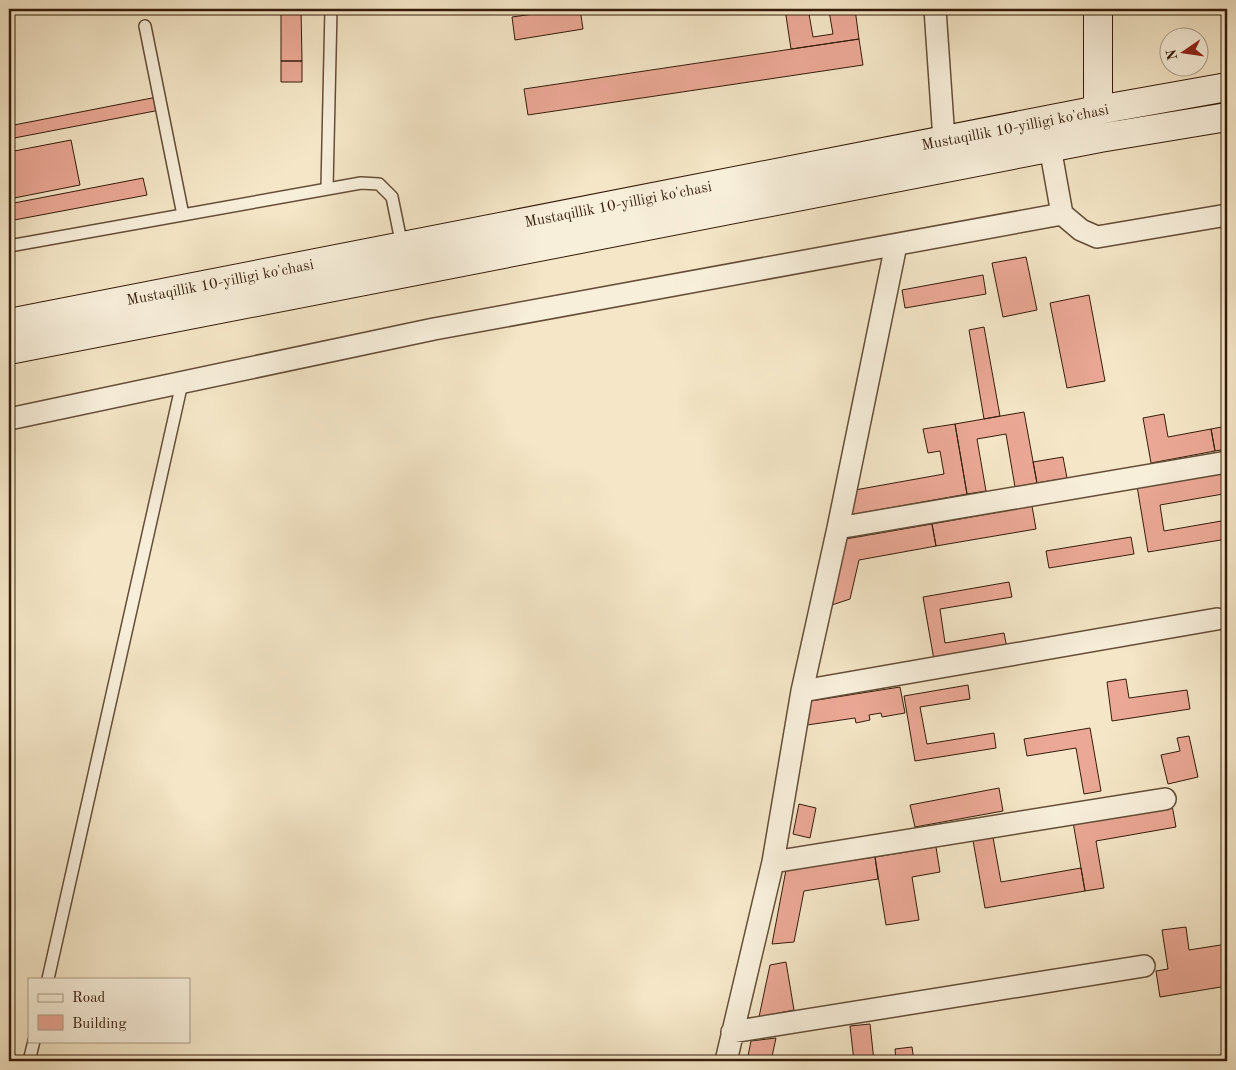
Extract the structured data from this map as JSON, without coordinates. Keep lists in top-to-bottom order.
{
  "streets": {
    "main road": ["Mustaqillik 10-yilligi ko'chasi"]
  },
  "legend": ["Road", "Building"],
  "north": "left"
}
